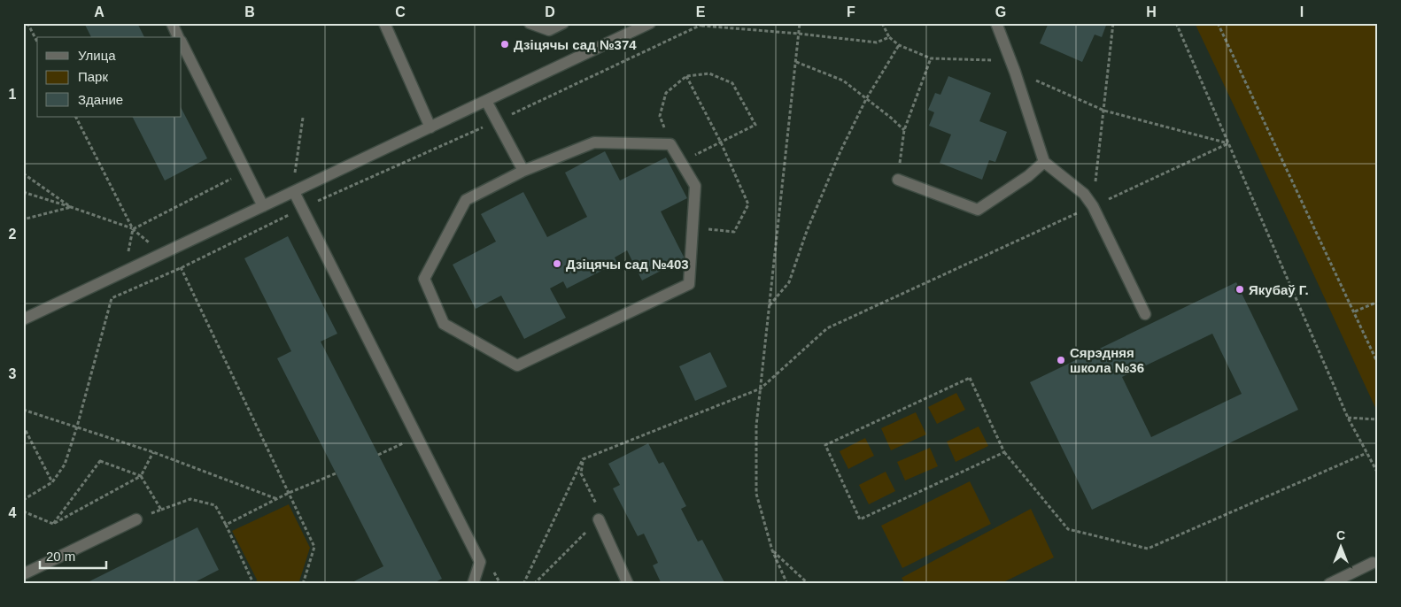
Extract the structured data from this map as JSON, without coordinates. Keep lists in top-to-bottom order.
{
  "places": [
    "Дзіцячы сад №374",
    "Дзіцячы сад №403",
    "Якубаў Г.",
    "Сярэдняя школа №36"
  ],
  "legend": ["Улица", "Парк", "Здание"],
  "scale_bar": "20 m",
  "north": "top",
  "grid": {
    "columns": [
      "A",
      "B",
      "C",
      "D",
      "E",
      "F",
      "G",
      "H",
      "I"
    ],
    "rows": [
      "1",
      "2",
      "3",
      "4"
    ]
  }
}
